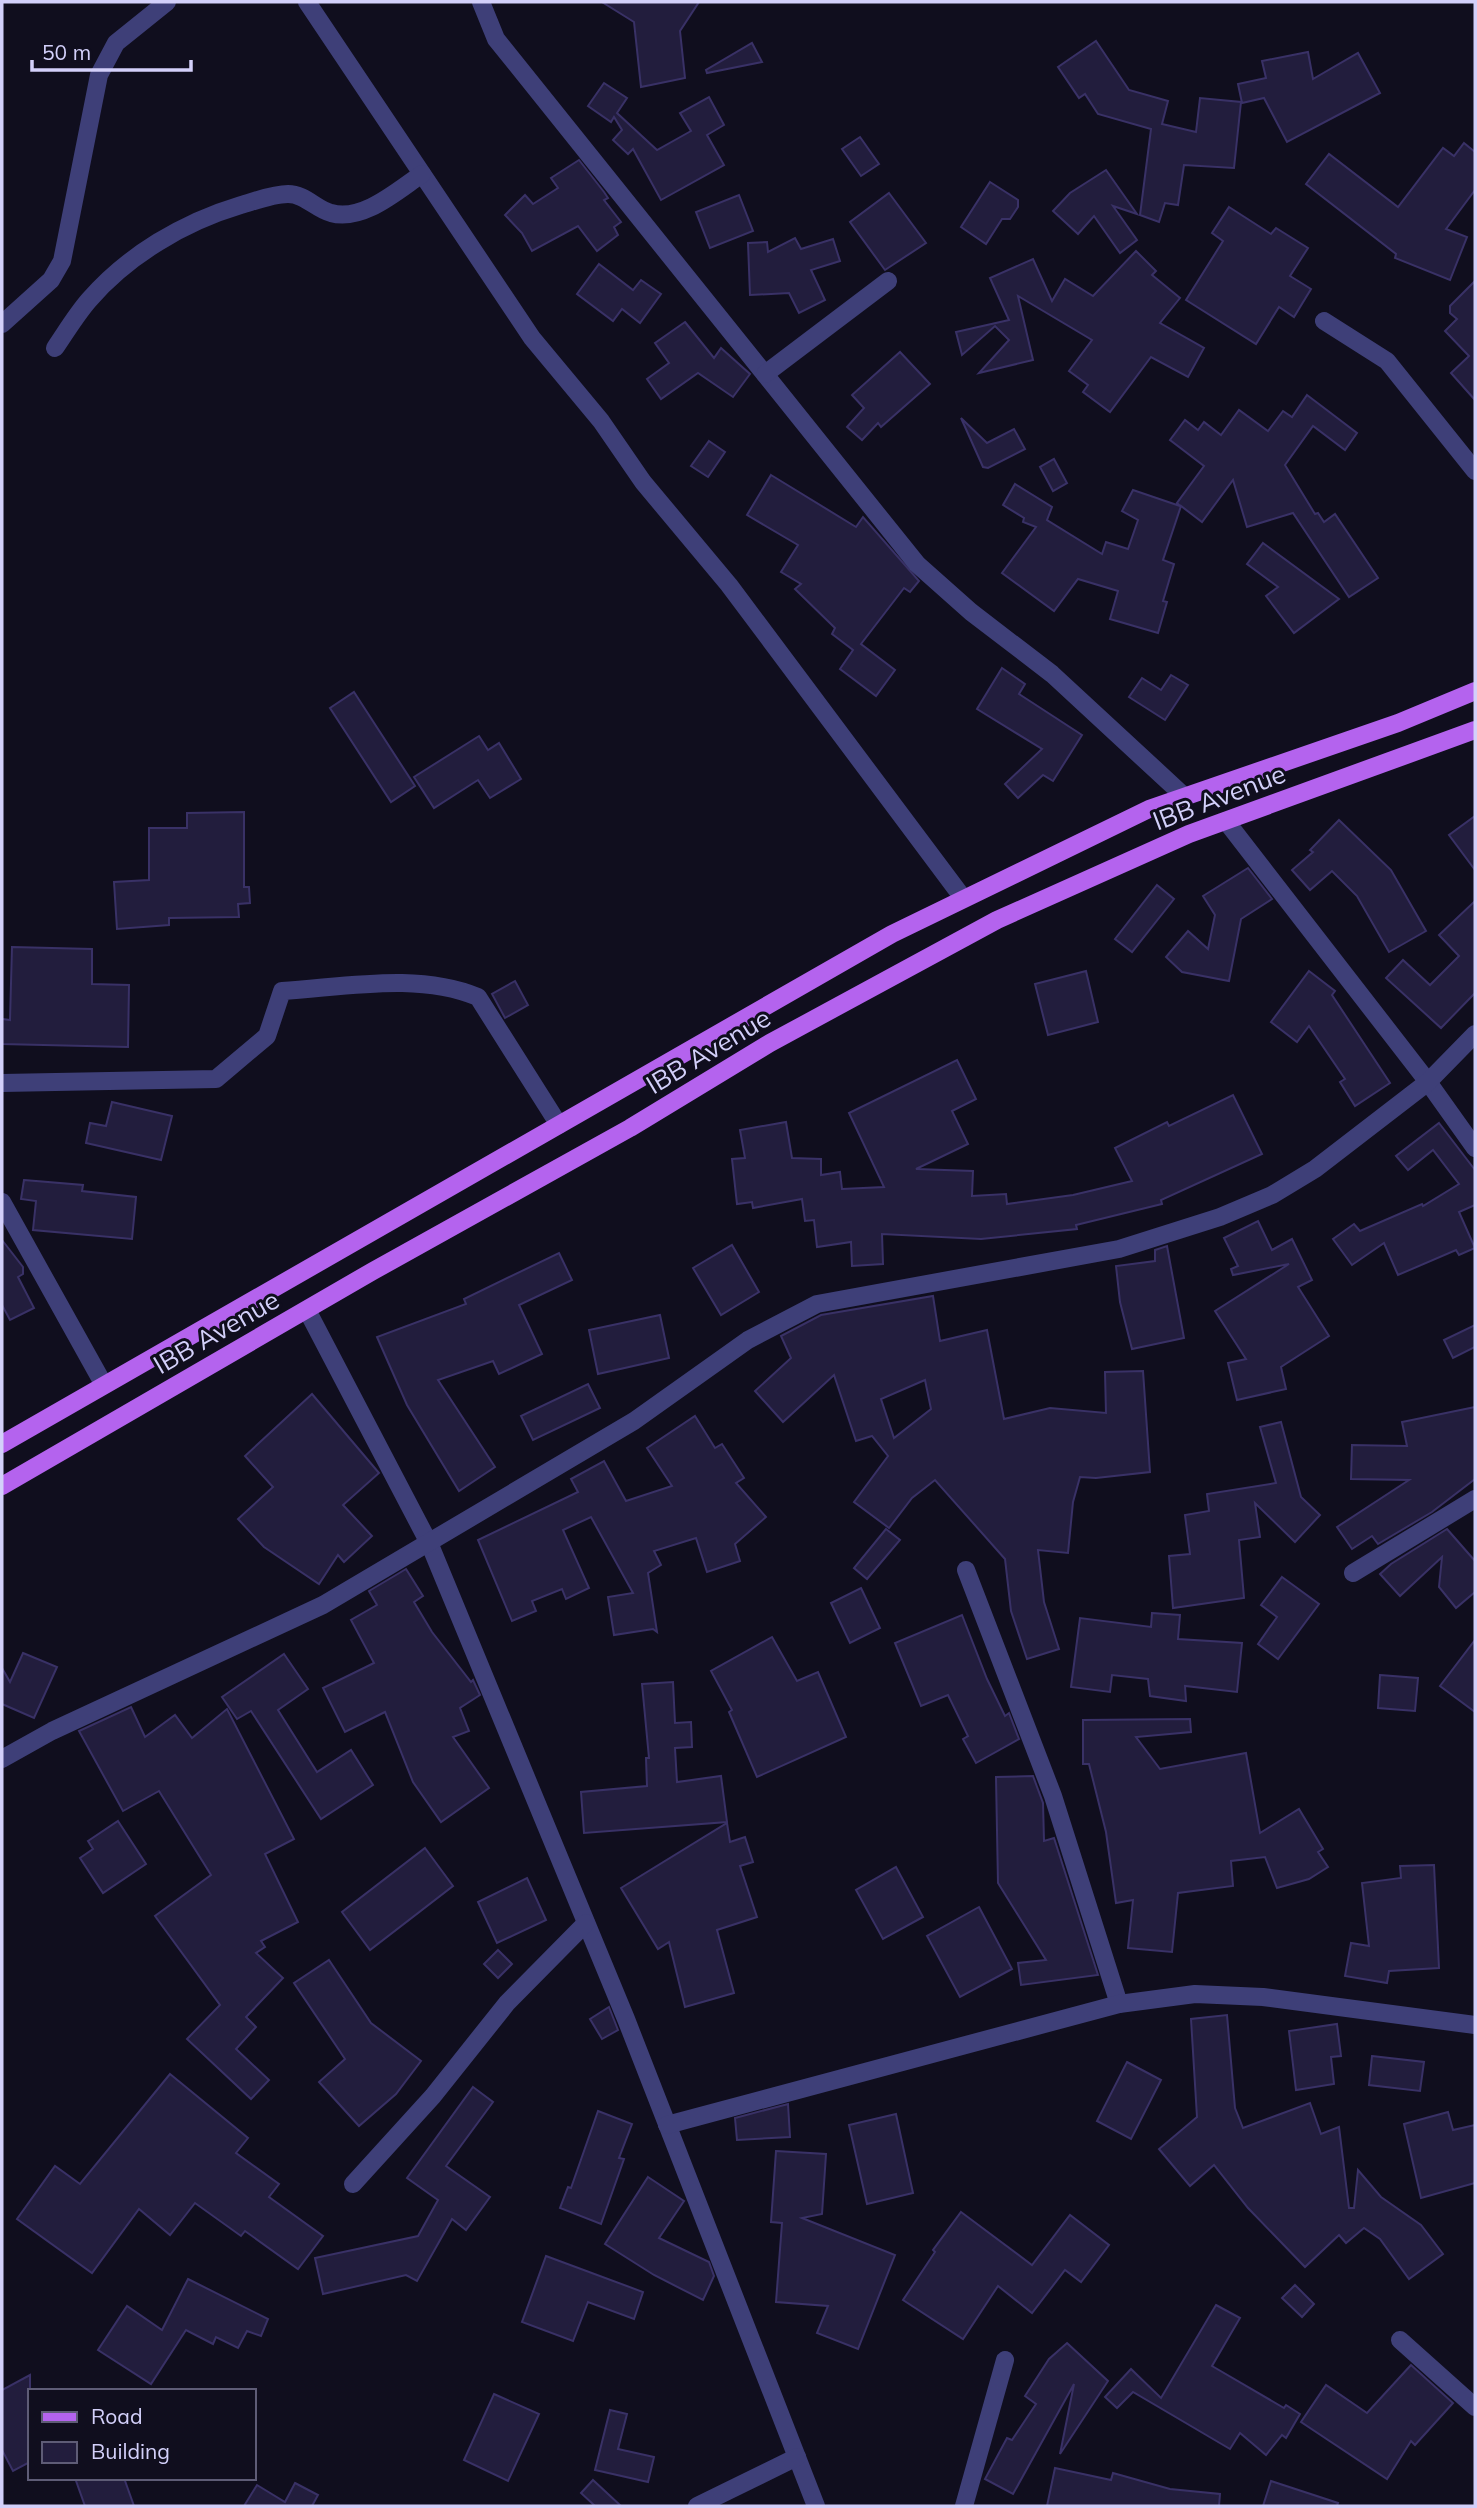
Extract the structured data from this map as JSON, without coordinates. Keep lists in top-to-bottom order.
{
  "streets": {
    "main road": ["IBB Avenue"]
  },
  "legend": ["Road", "Building"],
  "scale_bar": "50 m"
}
